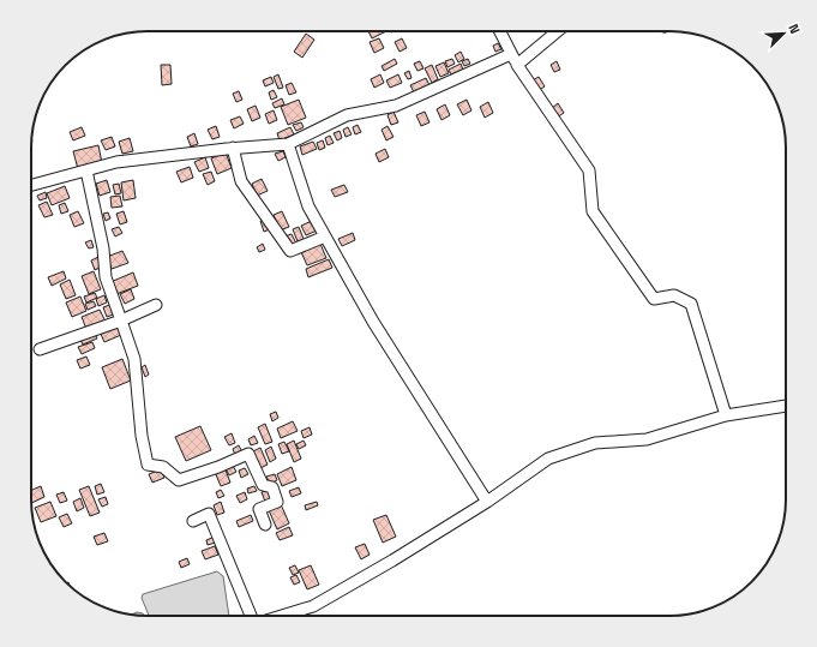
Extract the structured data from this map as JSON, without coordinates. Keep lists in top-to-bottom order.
{
  "north": "top right"
}
